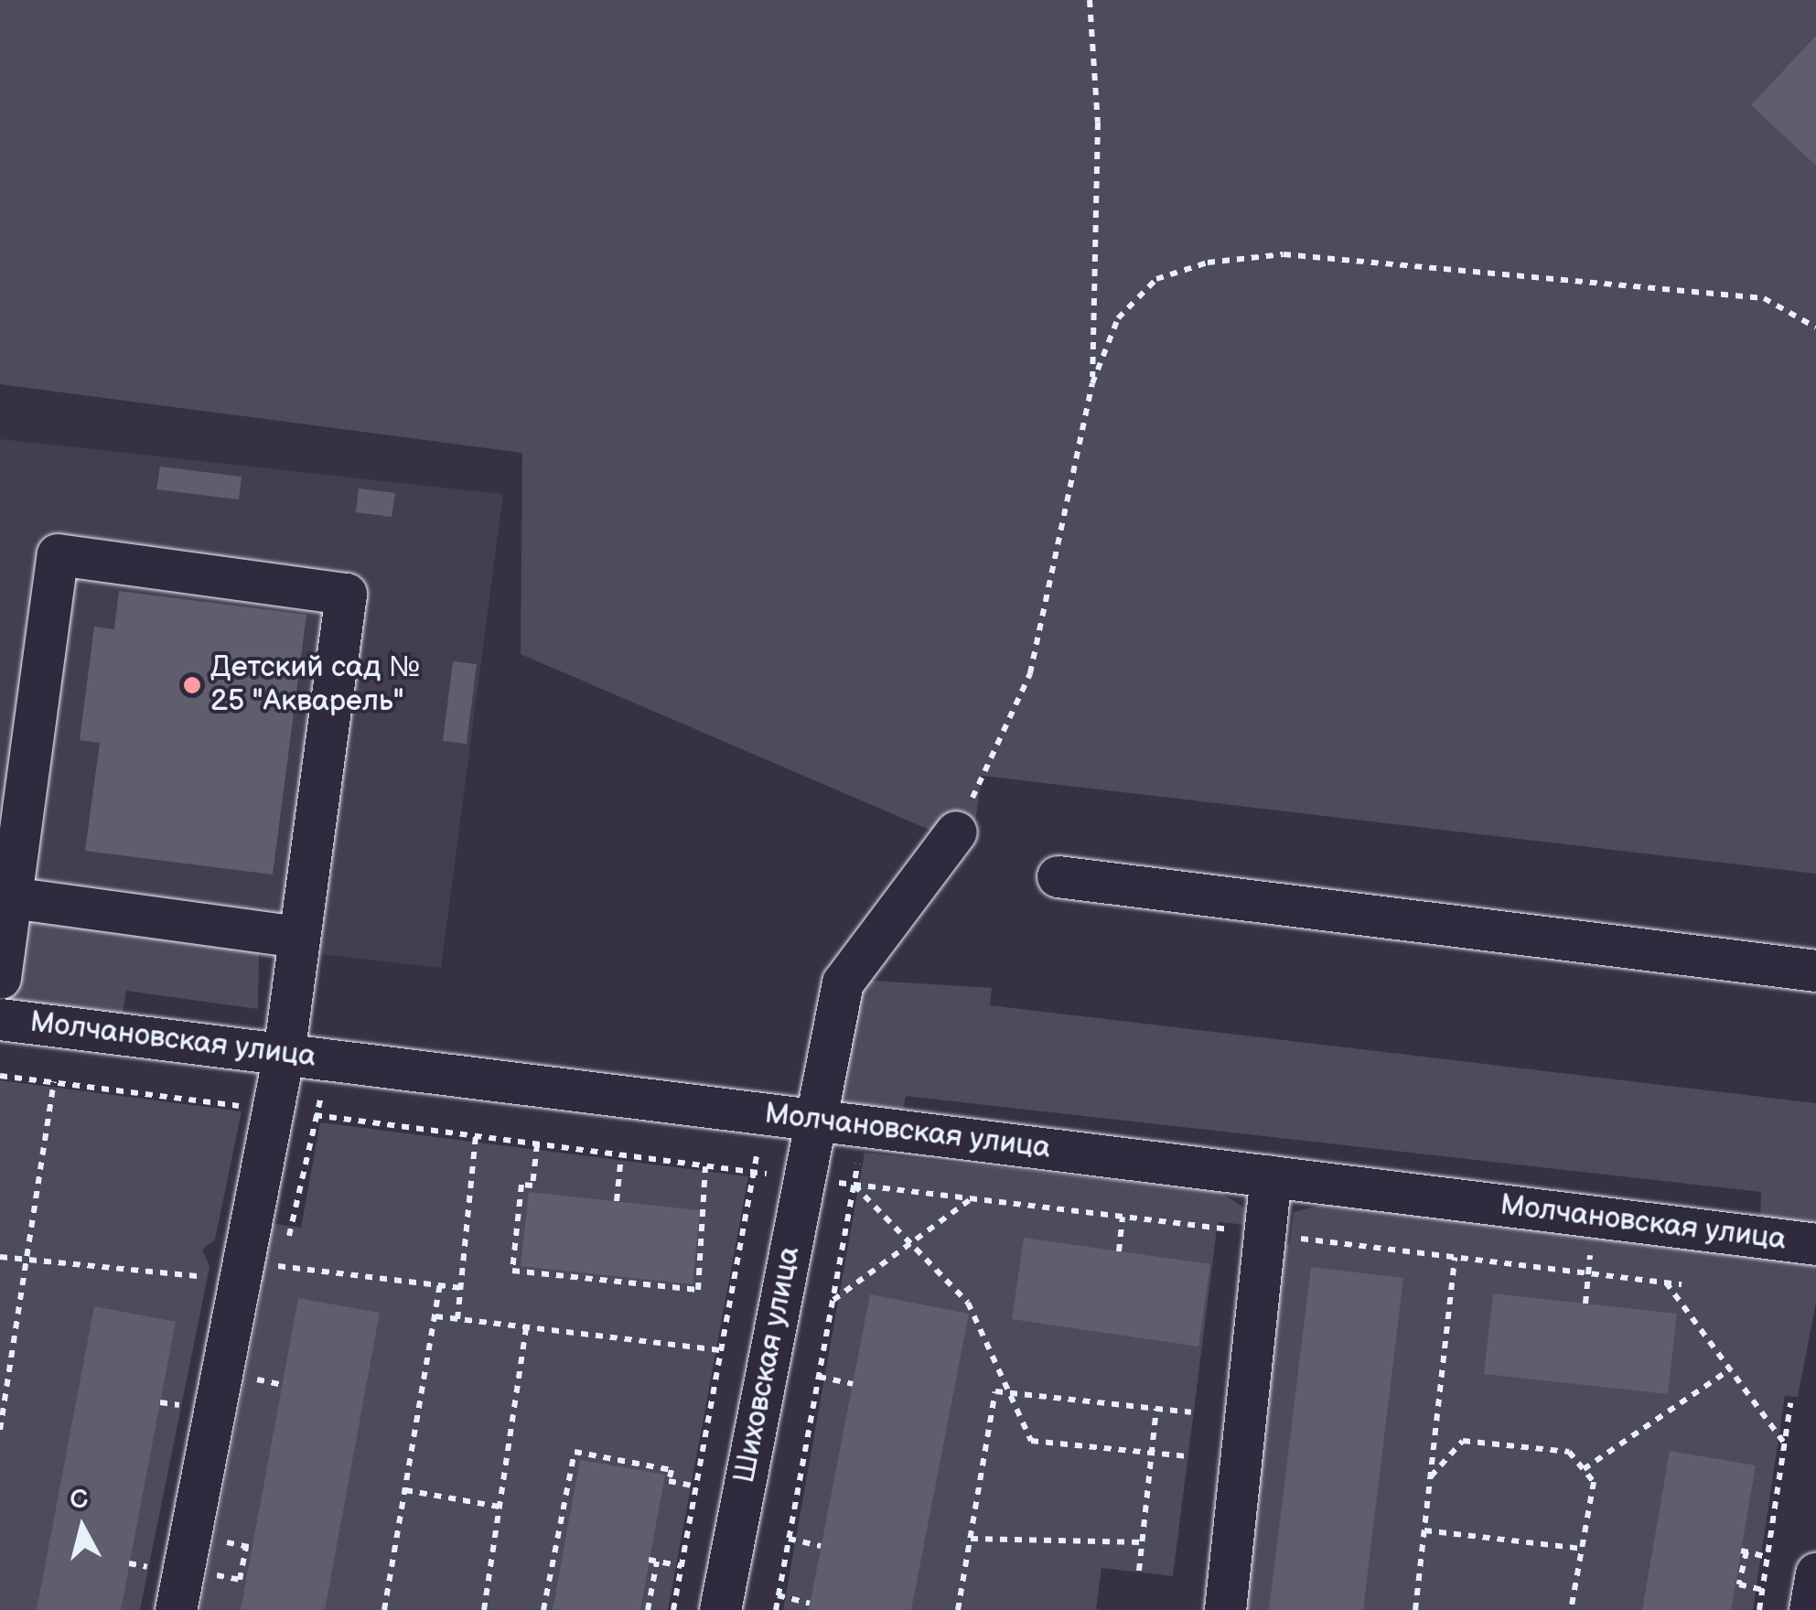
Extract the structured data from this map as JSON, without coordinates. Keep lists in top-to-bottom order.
{
  "streets": {
    "street": ["Молчановская улица", "Шиховская улица"]
  },
  "crossings": [
    ["Молчановская улица", "Шиховская улица"]
  ],
  "places": ["Детский сад № 25 \"Акварель\""],
  "north": "top"
}
